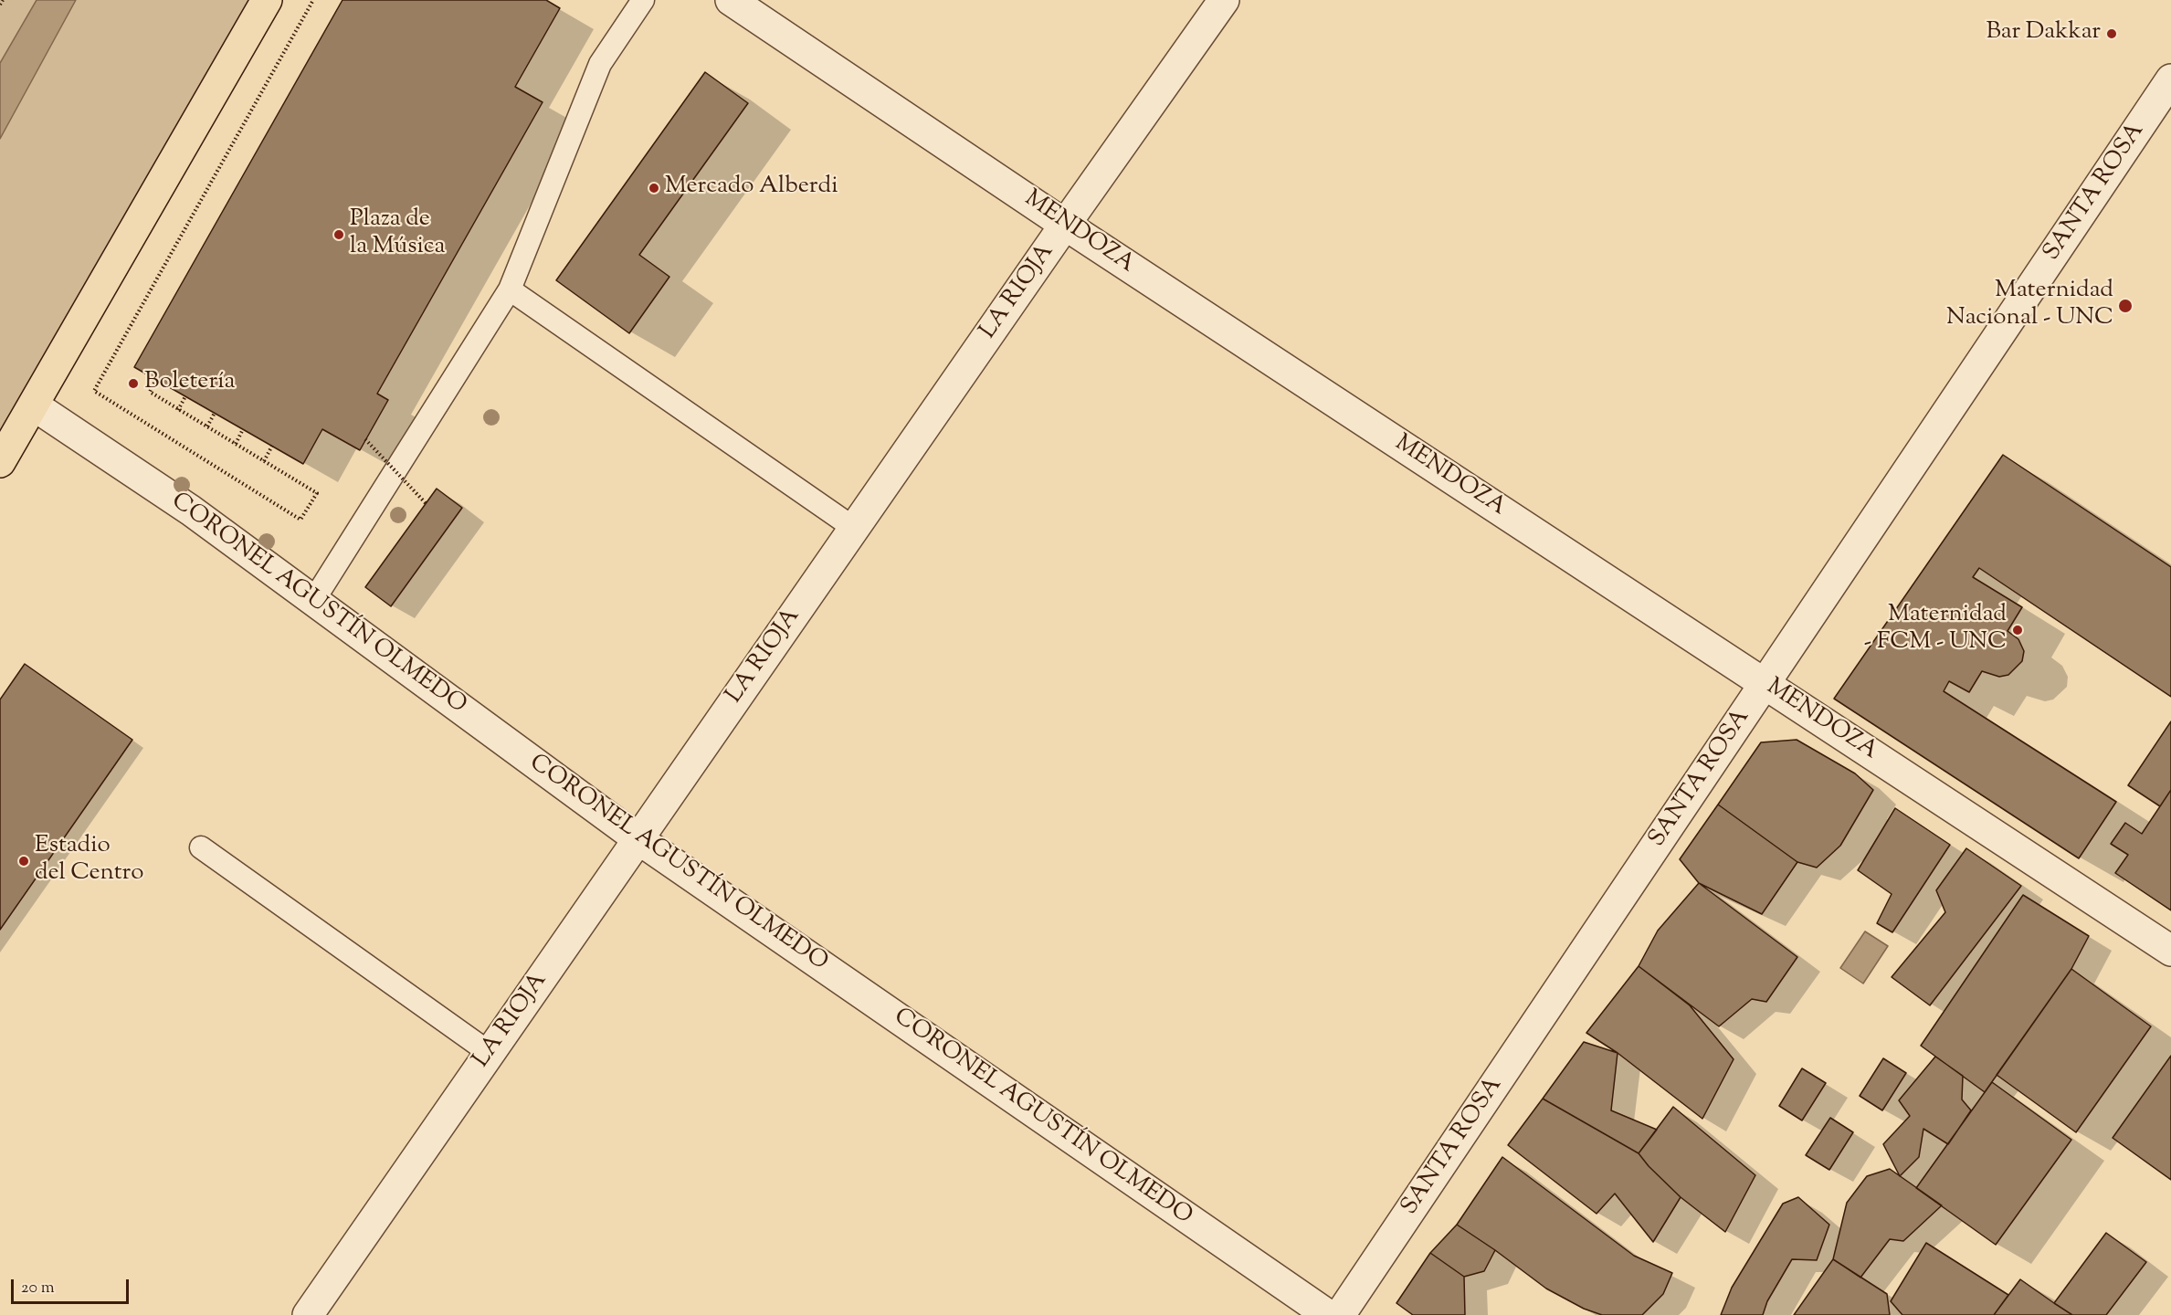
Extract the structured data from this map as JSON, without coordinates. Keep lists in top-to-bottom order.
{
  "streets": {
    "street": [
      "SANTA ROSA",
      "MENDOZA",
      "LA RIOJA",
      "CORONEL AGUSTÍN OLMEDO"
    ]
  },
  "crossings": [
    ["SANTA ROSA", "MENDOZA"],
    ["MENDOZA", "LA RIOJA"],
    ["LA RIOJA", "CORONEL AGUSTÍN OLMEDO"]
  ],
  "places": [
    "Bar Dakkar",
    "Mercado Alberdi",
    "Plaza de la Música",
    "Maternidad Nacional - UNC",
    "Boletería",
    "Maternidad - FCM - UNC",
    "Estadio del Centro"
  ],
  "scale_bar": "20 m"
}
